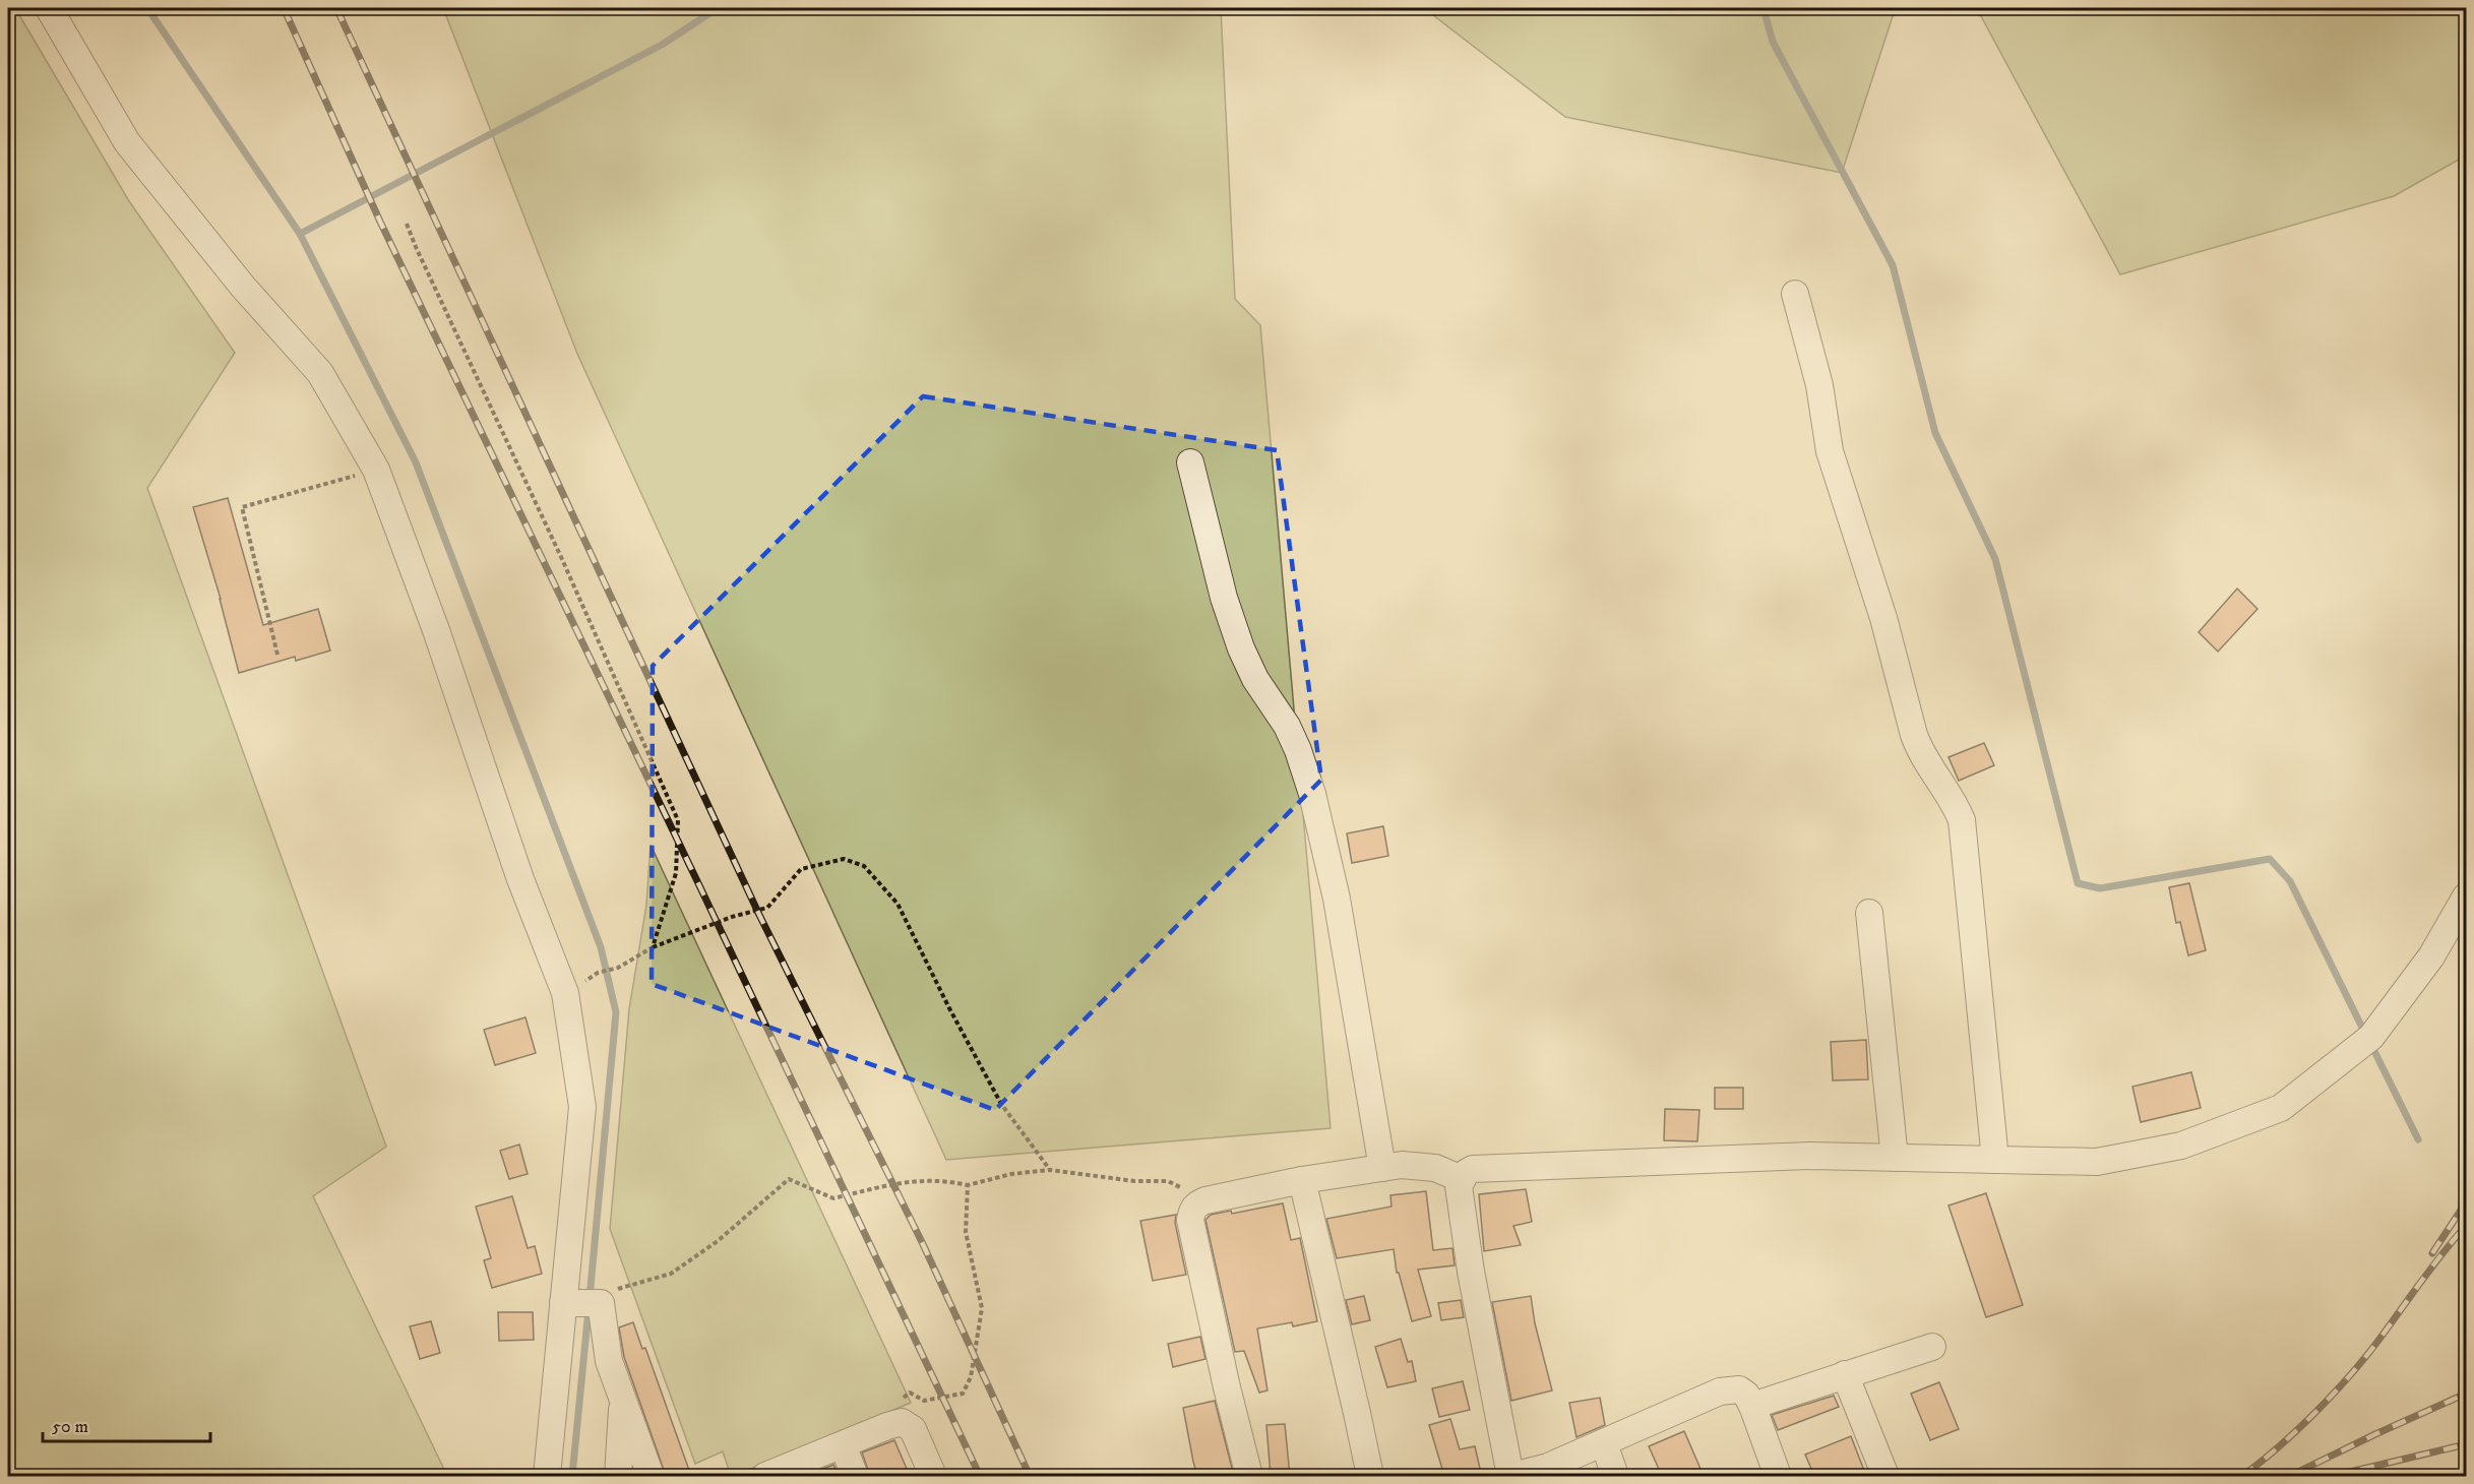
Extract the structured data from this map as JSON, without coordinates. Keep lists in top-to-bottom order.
{
  "scale_bar": "50 m"
}
